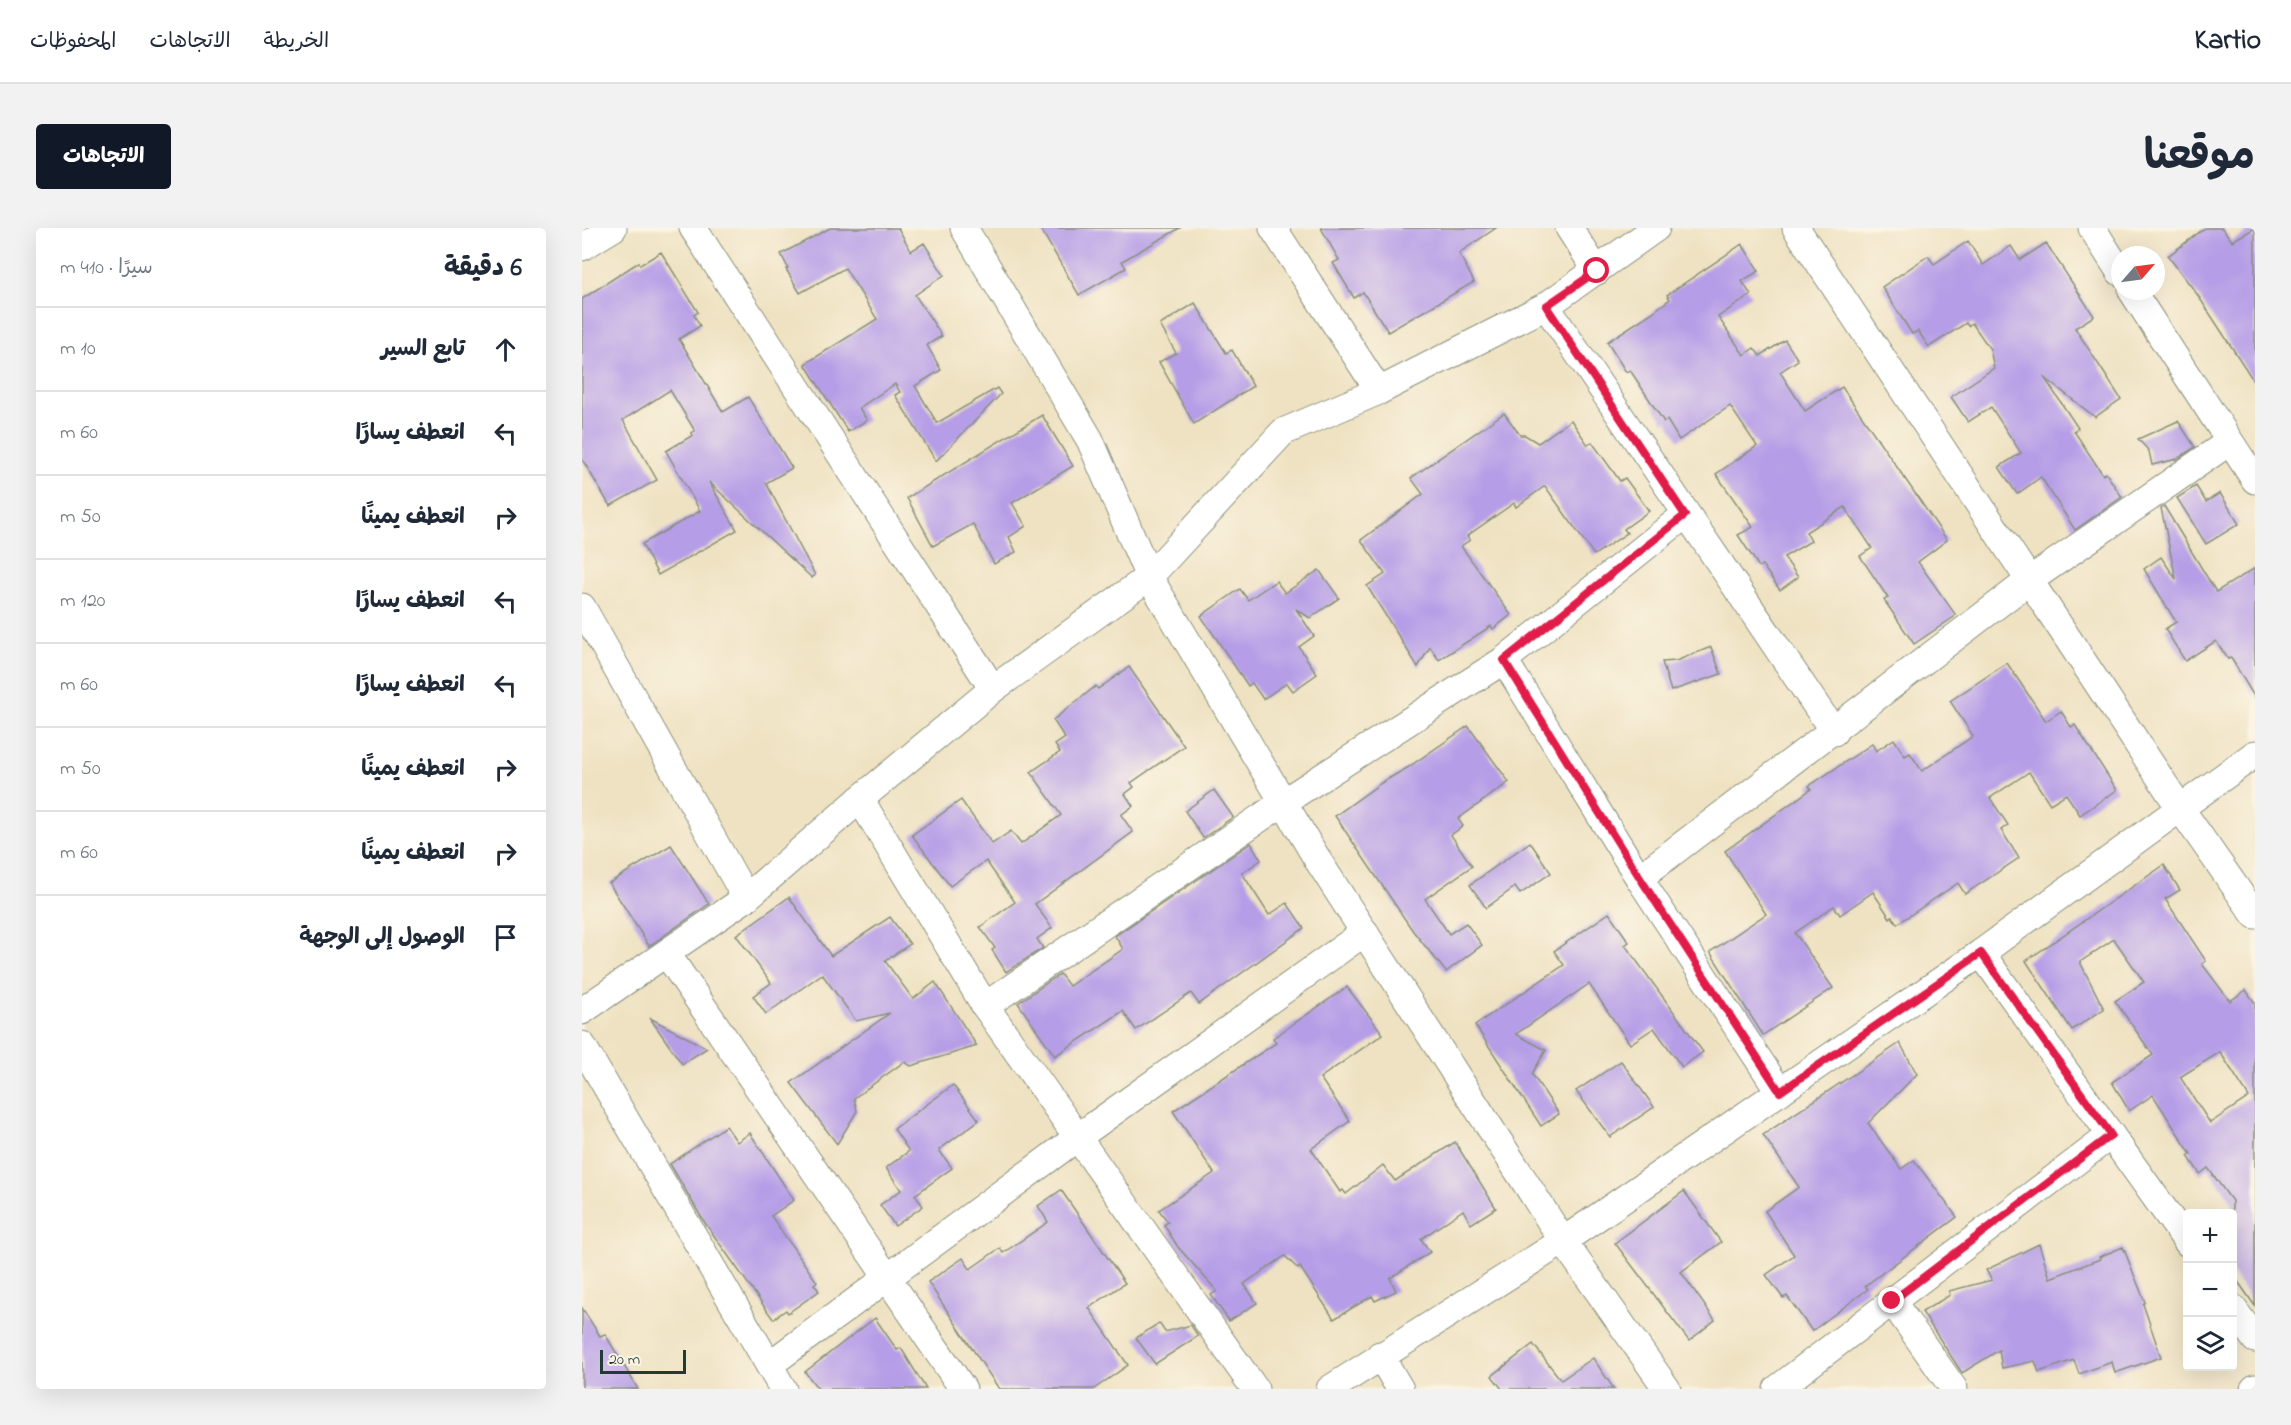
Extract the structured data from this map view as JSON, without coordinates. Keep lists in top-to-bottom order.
{
  "scale_bar": "20 m",
  "north": "top right",
  "page": {
    "header": "Kartio",
    "nav": ["الخريطة", "الاتجاهات", "المحفوظات"],
    "title": "موقعنا",
    "buttons": "الاتجاهات",
    "heading": ["6 دقيقة", "سيرًا · 410 m"],
    "list": [
      ["تابع السير", "10 m"],
      ["انعطف يسارًا", "60 m"],
      ["انعطف يمينًا", "50 m"],
      ["انعطف يسارًا", "120 m"],
      ["انعطف يسارًا", "60 m"],
      ["انعطف يمينًا", "50 m"],
      ["انعطف يمينًا", "60 m"],
      "الوصول إلى الوجهة"
    ],
    "map_buttons": ["+", "−"],
    "scale": "20 m"
  }
}
